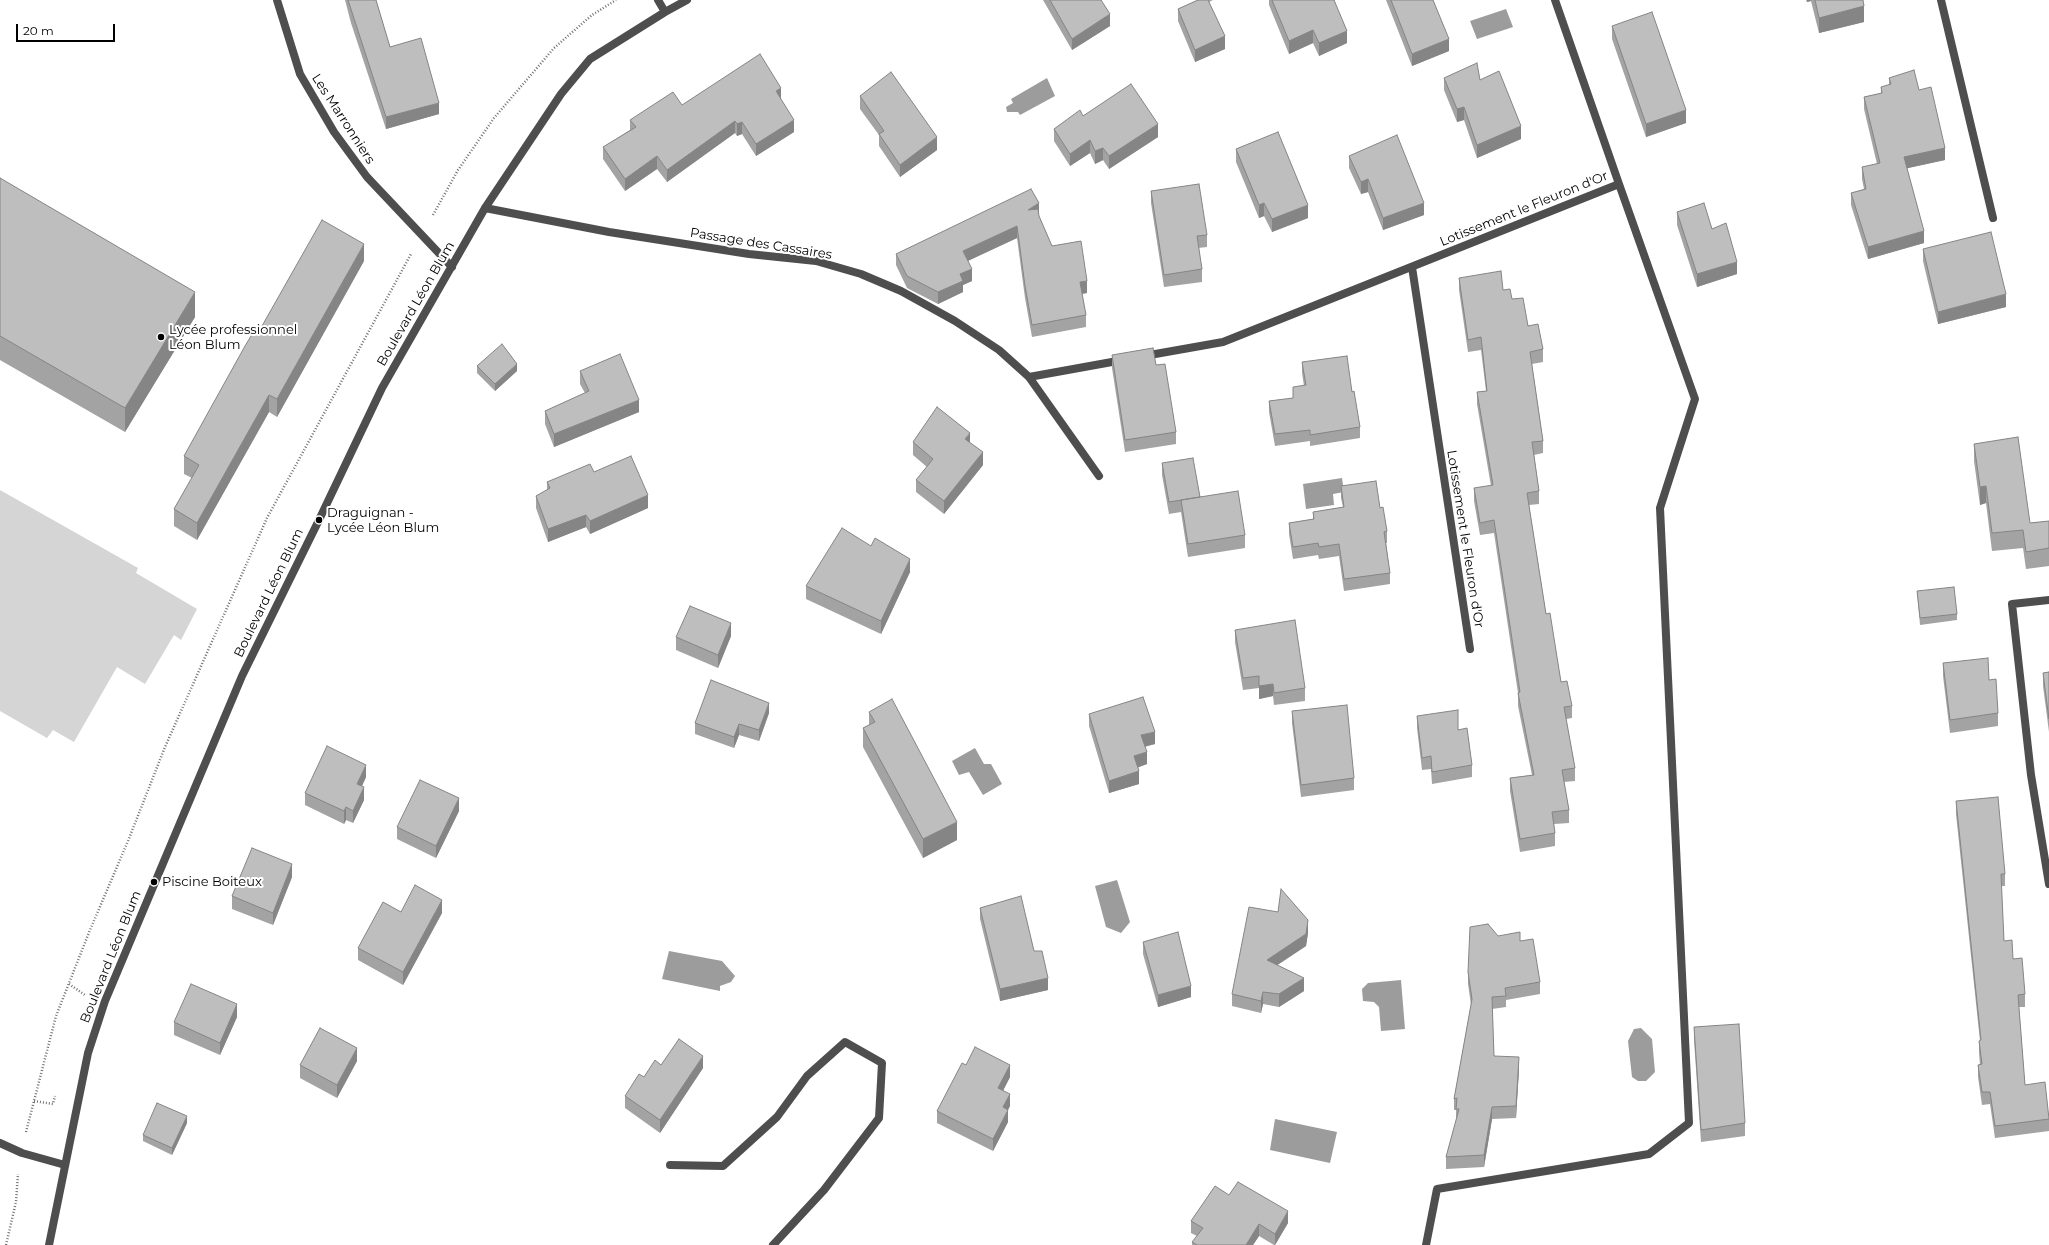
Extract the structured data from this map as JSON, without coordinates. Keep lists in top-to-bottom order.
{
  "streets": {
    "street": [
      "Les Marronniers",
      "Lotissement le Fleuron d'Or",
      "Passage des Cassaires",
      "Boulevard Léon Blum"
    ]
  },
  "crossings": [
    ["Les Marronniers", "Boulevard Léon Blum"],
    ["Lotissement le Fleuron d'Or", "Passage des Cassaires"],
    ["Passage des Cassaires", "Boulevard Léon Blum"]
  ],
  "places": ["Lycée professionnel Léon Blum", "Draguignan - Lycée Léon Blum", "Piscine Boiteux"],
  "scale_bar": "20 m"
}
